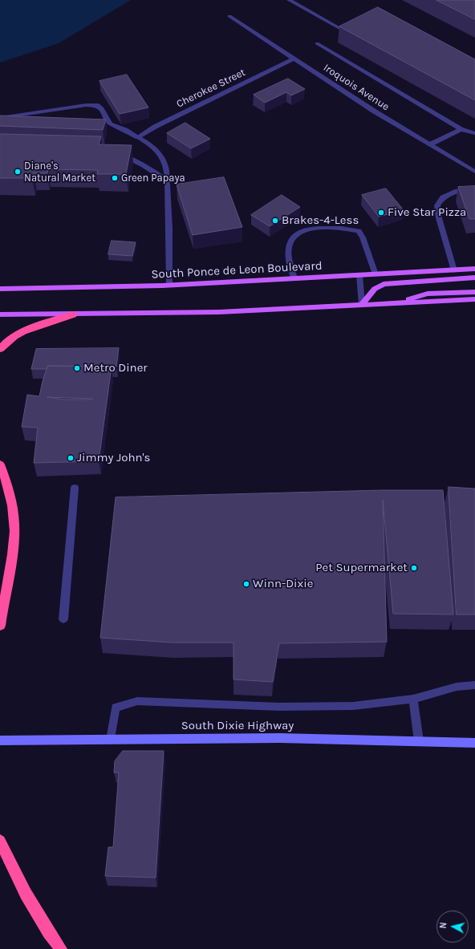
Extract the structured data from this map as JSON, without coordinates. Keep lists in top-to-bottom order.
{
  "streets": {
    "main road": ["South Ponce de Leon Boulevard", "South Dixie Highway"],
    "street": ["Iroquois Avenue", "Cherokee Street"]
  },
  "crossings": [
    ["Iroquois Avenue", "Cherokee Street"]
  ],
  "places": [
    "Diane's Natural Market",
    "Green Papaya",
    "Five Star Pizza",
    "Brakes-4-Less",
    "Metro Diner",
    "Jimmy John's",
    "Pet Supermarket",
    "Winn-Dixie"
  ],
  "north": "left"
}
